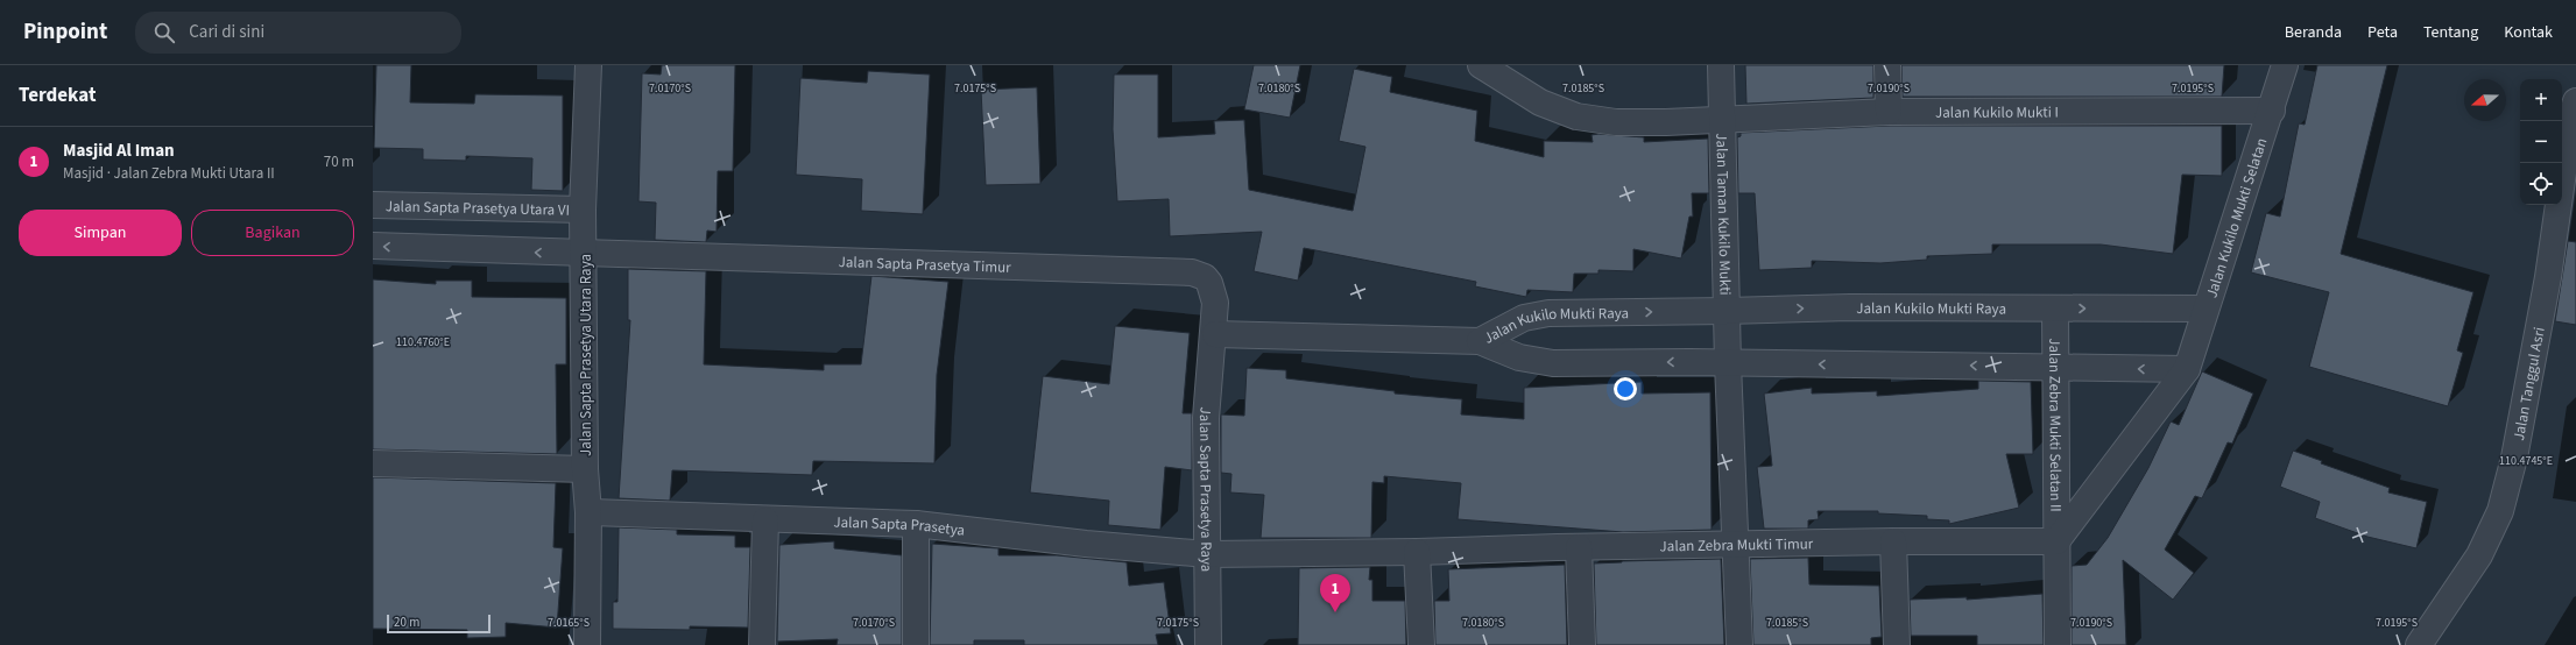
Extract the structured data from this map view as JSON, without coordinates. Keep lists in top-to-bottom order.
{
  "streets": {
    "street": [
      "Jalan Kukilo Mukti I",
      "Jalan Sapta Prasetya Utara VI",
      "Jalan Taman Kukilo Mukti",
      "Jalan Kukilo Mukti Selatan",
      "Jalan Sapta Prasetya Timur",
      "Jalan Kukilo Mukti Raya",
      "Jalan Sapta Prasetya Utara Raya",
      "Jalan Tanggul Asri",
      "Jalan Zebra Mukti Selatan II",
      "Jalan Sapta Prasetya Raya",
      "Jalan Sapta Prasetya",
      "Jalan Zebra Mukti Timur"
    ]
  },
  "crossings": [
    ["Jalan Kukilo Mukti I", "Jalan Taman Kukilo Mukti"],
    ["Jalan Kukilo Mukti I", "Jalan Kukilo Mukti Selatan"],
    ["Jalan Sapta Prasetya Utara VI", "Jalan Sapta Prasetya Utara Raya"],
    ["Jalan Taman Kukilo Mukti", "Jalan Kukilo Mukti Raya"],
    ["Jalan Taman Kukilo Mukti", "Jalan Zebra Mukti Timur"],
    ["Jalan Kukilo Mukti Selatan", "Jalan Kukilo Mukti Raya"],
    ["Jalan Kukilo Mukti Selatan", "Jalan Zebra Mukti Selatan II"],
    ["Jalan Sapta Prasetya Timur", "Jalan Sapta Prasetya Utara Raya"],
    ["Jalan Sapta Prasetya Timur", "Jalan Sapta Prasetya Raya"],
    ["Jalan Kukilo Mukti Raya", "Jalan Zebra Mukti Selatan II"],
    ["Jalan Sapta Prasetya Utara Raya", "Jalan Sapta Prasetya"],
    ["Jalan Zebra Mukti Selatan II", "Jalan Zebra Mukti Timur"],
    ["Jalan Sapta Prasetya Raya", "Jalan Sapta Prasetya"],
    ["Jalan Sapta Prasetya", "Jalan Zebra Mukti Timur"]
  ],
  "scale_bar": "20 m",
  "north": "left",
  "page": {
    "header": "Pinpoint",
    "search": "Cari di sini",
    "nav": [
      "Beranda",
      "Peta",
      "Tentang",
      "Kontak"
    ],
    "heading": "Terdekat",
    "map_buttons": ["+", "−"],
    "list": [
      {
        "mark": "1",
        "name": "Masjid Al Iman",
        "note": "Masjid · Jalan Zebra Mukti Utara II",
        "value": "70 m"
      }
    ],
    "buttons": ["Simpan", "Bagikan"],
    "pins": "1",
    "scale": "20 m"
  },
  "coordinates": [
    "7.0170°S",
    "7.0175°S",
    "7.0180°S",
    "7.0185°S",
    "7.0195°S",
    "7.0190°S",
    "110.4760°E",
    "110.4745°E",
    "7.0165°S"
  ]
}
